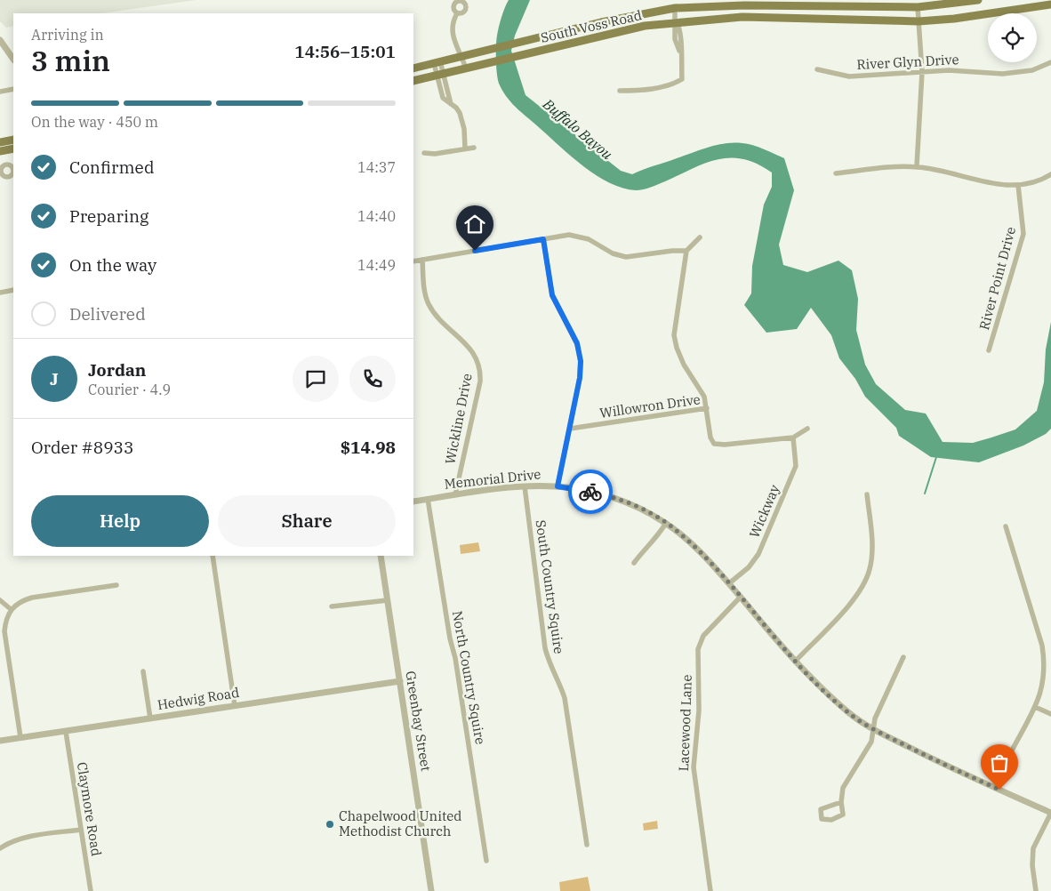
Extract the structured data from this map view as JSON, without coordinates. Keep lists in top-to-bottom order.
{
  "streets": {
    "main road": ["South Voss Road"],
    "street": [
      "River Glyn Drive",
      "River Point Drive",
      "Willowron Drive",
      "Wickline Drive",
      "Memorial Drive",
      "Wickway",
      "South Country Squire",
      "North Country Squire",
      "Hedwig Road",
      "Greenbay Street",
      "Lacewood Lane",
      "Claymore Road"
    ]
  },
  "crossings": [
    ["Willowron Drive", "Wickway"],
    ["Wickline Drive", "Memorial Drive"],
    ["Memorial Drive", "Wickway"],
    ["Memorial Drive", "South Country Squire"],
    ["Memorial Drive", "North Country Squire"],
    ["Memorial Drive", "Lacewood Lane"],
    ["Hedwig Road", "Greenbay Street"],
    ["Hedwig Road", "Claymore Road"]
  ],
  "water": ["Buffalo Bayou"],
  "places": ["Chapelwood United Methodist Church"],
  "page": {
    "heading": ["3 min", "Arriving in", "14:56–15:01"],
    "panel": [
      "Jordan",
      "Courier · 4.9",
      "Order #8933",
      "$14.98"
    ],
    "bar": "On the way · 450 m",
    "list": [
      ["Confirmed", "14:37"],
      ["Preparing", "14:40"],
      ["On the way", "14:49"],
      "Delivered"
    ],
    "round": "J",
    "buttons": ["Help", "Share"]
  }
}
